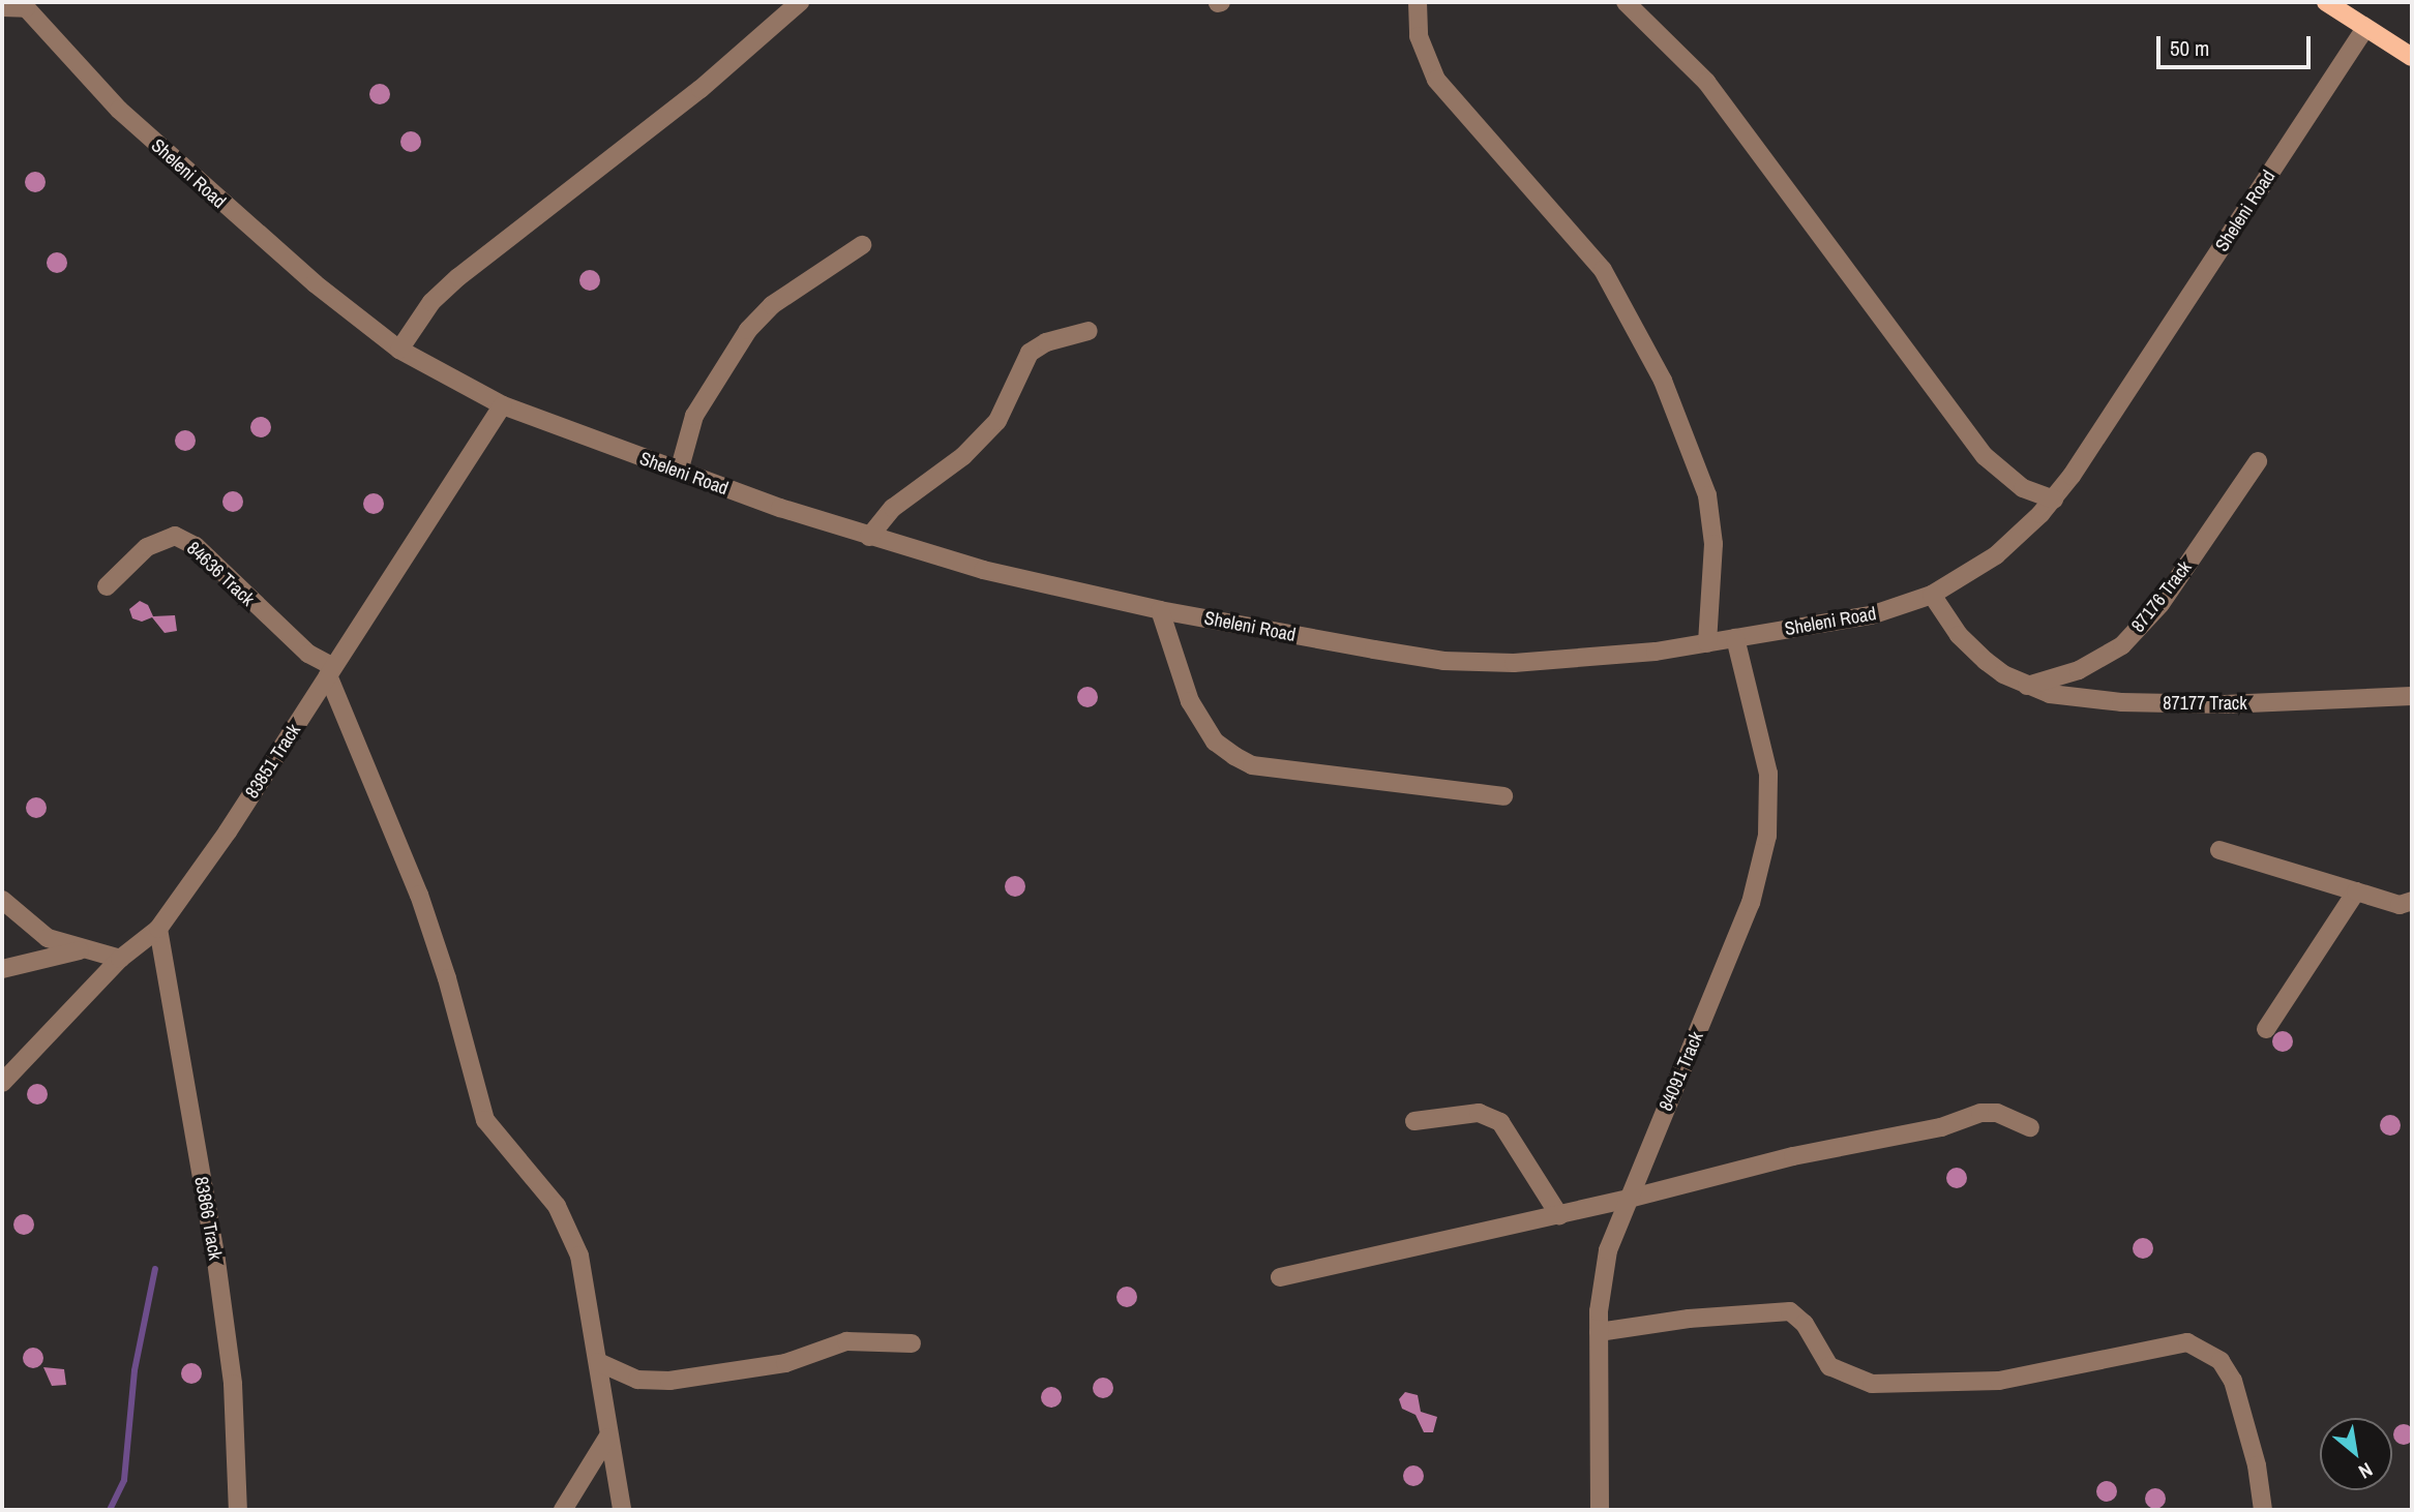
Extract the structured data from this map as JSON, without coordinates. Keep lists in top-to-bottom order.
{
  "streets": {
    "street": [
      "Sheleni Road",
      "84636 Track",
      "87176 Track",
      "87177 Track",
      "83851 Track",
      "84091 Track",
      "83866 Track"
    ]
  },
  "crossings": [
    ["Sheleni Road", "87177 Track"],
    ["Sheleni Road", "83851 Track"],
    ["Sheleni Road", "84091 Track"],
    ["84636 Track", "83851 Track"],
    ["87176 Track", "87177 Track"],
    ["83851 Track", "83866 Track"]
  ],
  "scale_bar": "50 m",
  "north": "bottom right"
}
